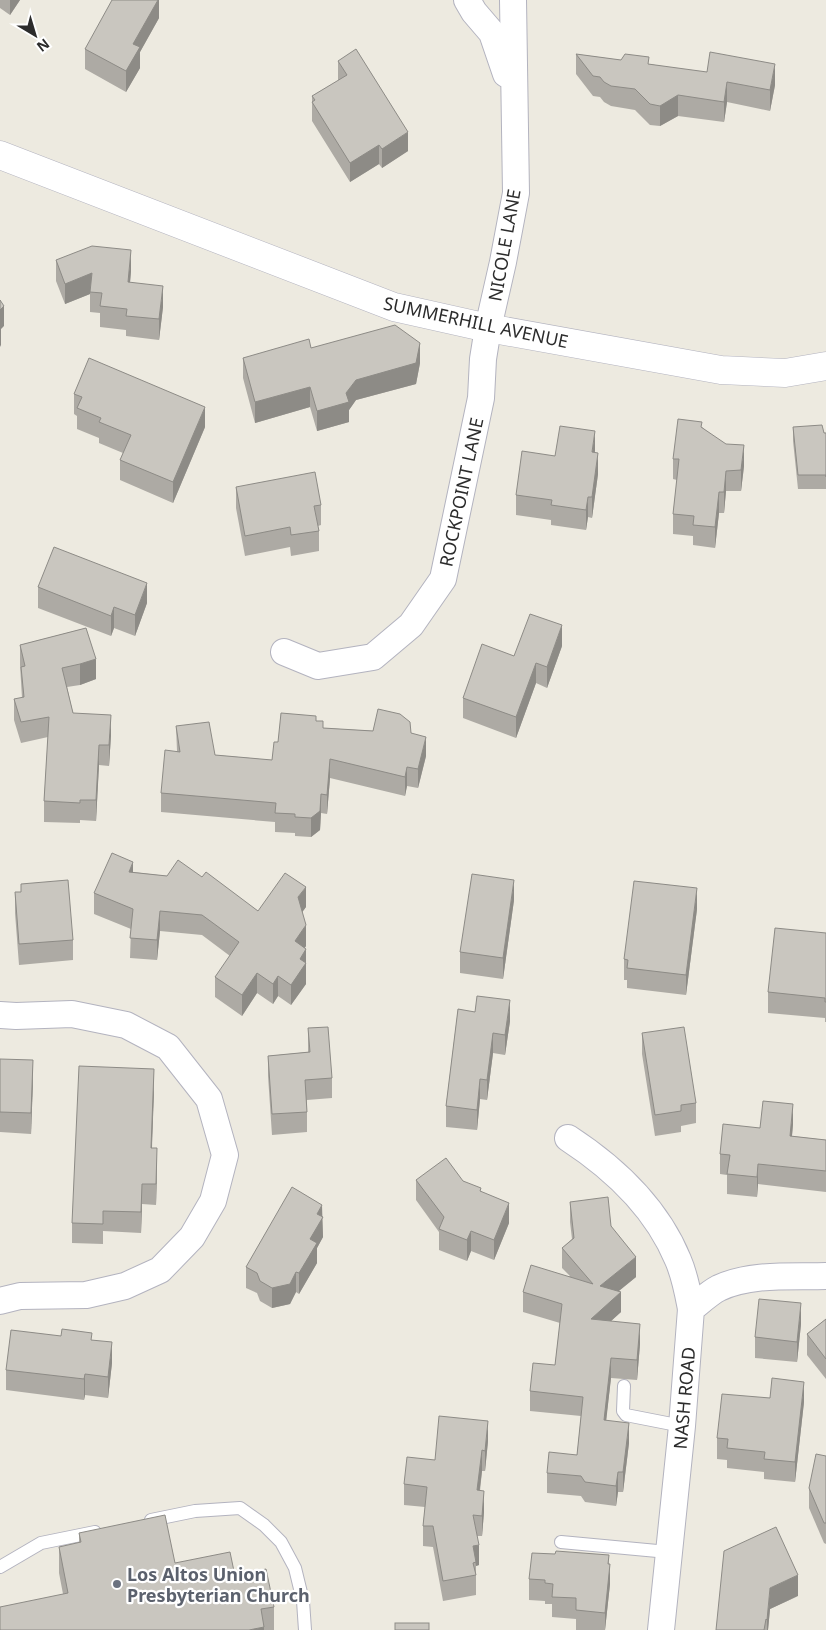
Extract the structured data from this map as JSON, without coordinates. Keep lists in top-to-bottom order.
{
  "streets": {
    "street": [
      "NICOLE LANE",
      "SUMMERHILL AVENUE",
      "ROCKPOINT LANE",
      "NASH ROAD"
    ]
  },
  "crossings": [
    ["NICOLE LANE", "SUMMERHILL AVENUE"],
    ["NICOLE LANE", "ROCKPOINT LANE"],
    ["SUMMERHILL AVENUE", "ROCKPOINT LANE"]
  ],
  "places": ["Los Altos Union Presbyterian Church"],
  "north": "bottom right"
}
